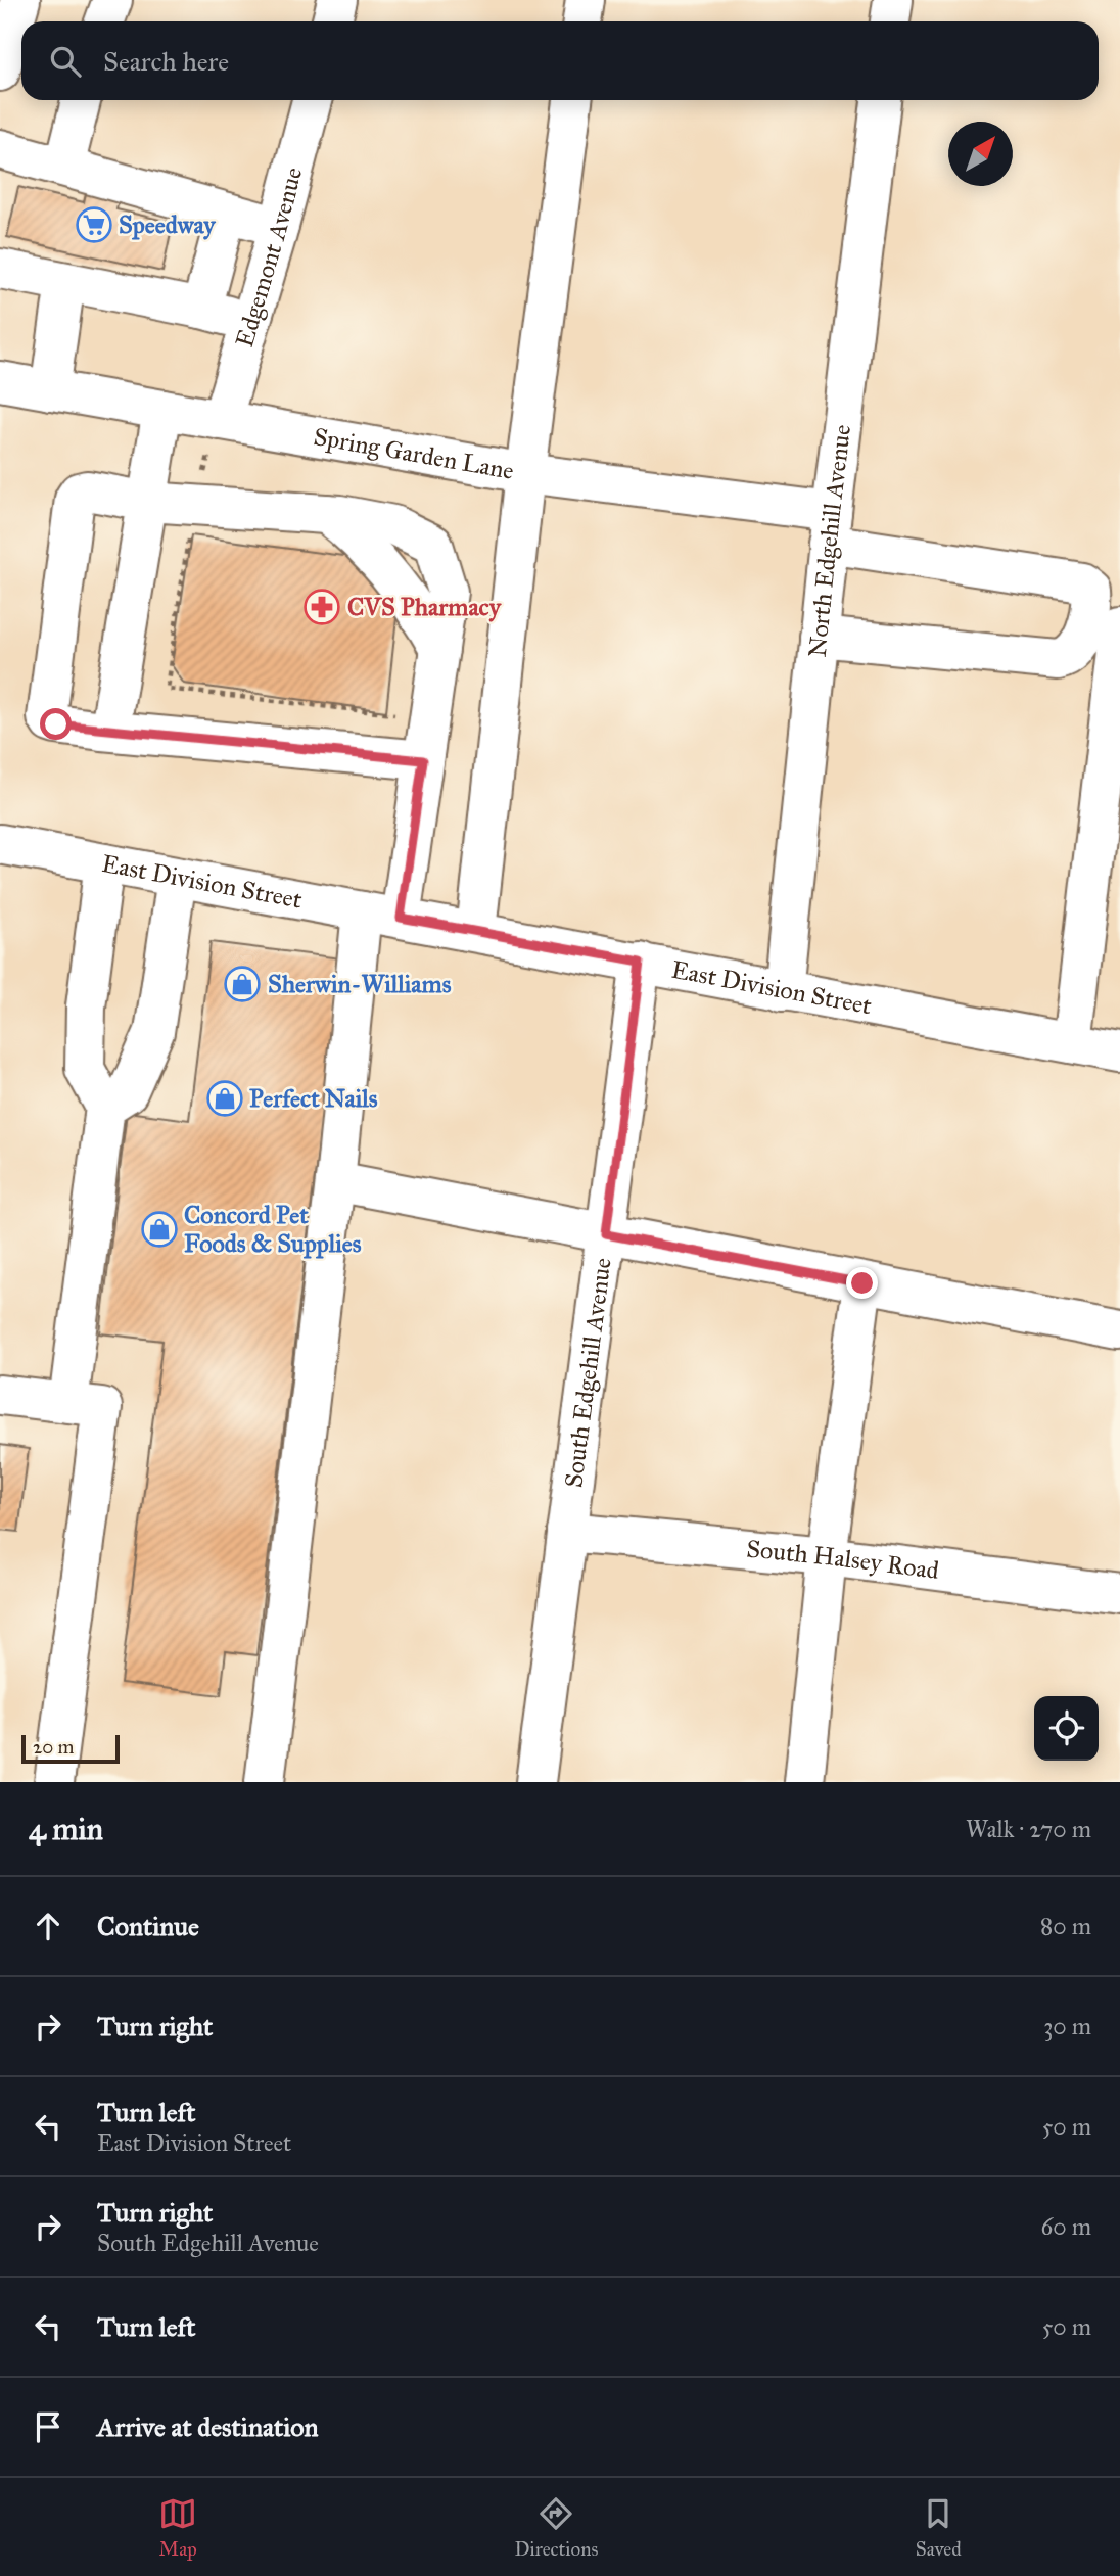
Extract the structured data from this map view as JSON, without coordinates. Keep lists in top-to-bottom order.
{
  "streets": {
    "main road": [
      "Edgemont Avenue",
      "Spring Garden Lane",
      "North Edgehill Avenue",
      "East Division Street",
      "South Edgehill Avenue",
      "South Halsey Road"
    ]
  },
  "crossings": [
    ["Edgemont Avenue", "Spring Garden Lane"],
    ["Spring Garden Lane", "North Edgehill Avenue"],
    ["North Edgehill Avenue", "East Division Street"],
    ["East Division Street", "South Edgehill Avenue"],
    ["South Edgehill Avenue", "South Halsey Road"]
  ],
  "places": {
    "supermarket": ["Speedway"],
    "pharmacy": ["CVS Pharmacy"],
    "shop": ["Sherwin-Williams", "Perfect Nails", "Concord Pet Foods & Supplies"]
  },
  "scale_bar": "20 m",
  "north": "top right",
  "page": {
    "search": "Search here",
    "scale": "20 m",
    "heading": ["4 min", "Walk · 270 m"],
    "list": [
      ["Continue", "80 m"],
      ["Turn right", "30 m"],
      ["Turn left", "East Division Street", "50 m"],
      ["Turn right", "South Edgehill Avenue", "60 m"],
      ["Turn left", "50 m"],
      "Arrive at destination"
    ],
    "nav": ["Map", "Directions", "Saved"]
  }
}
